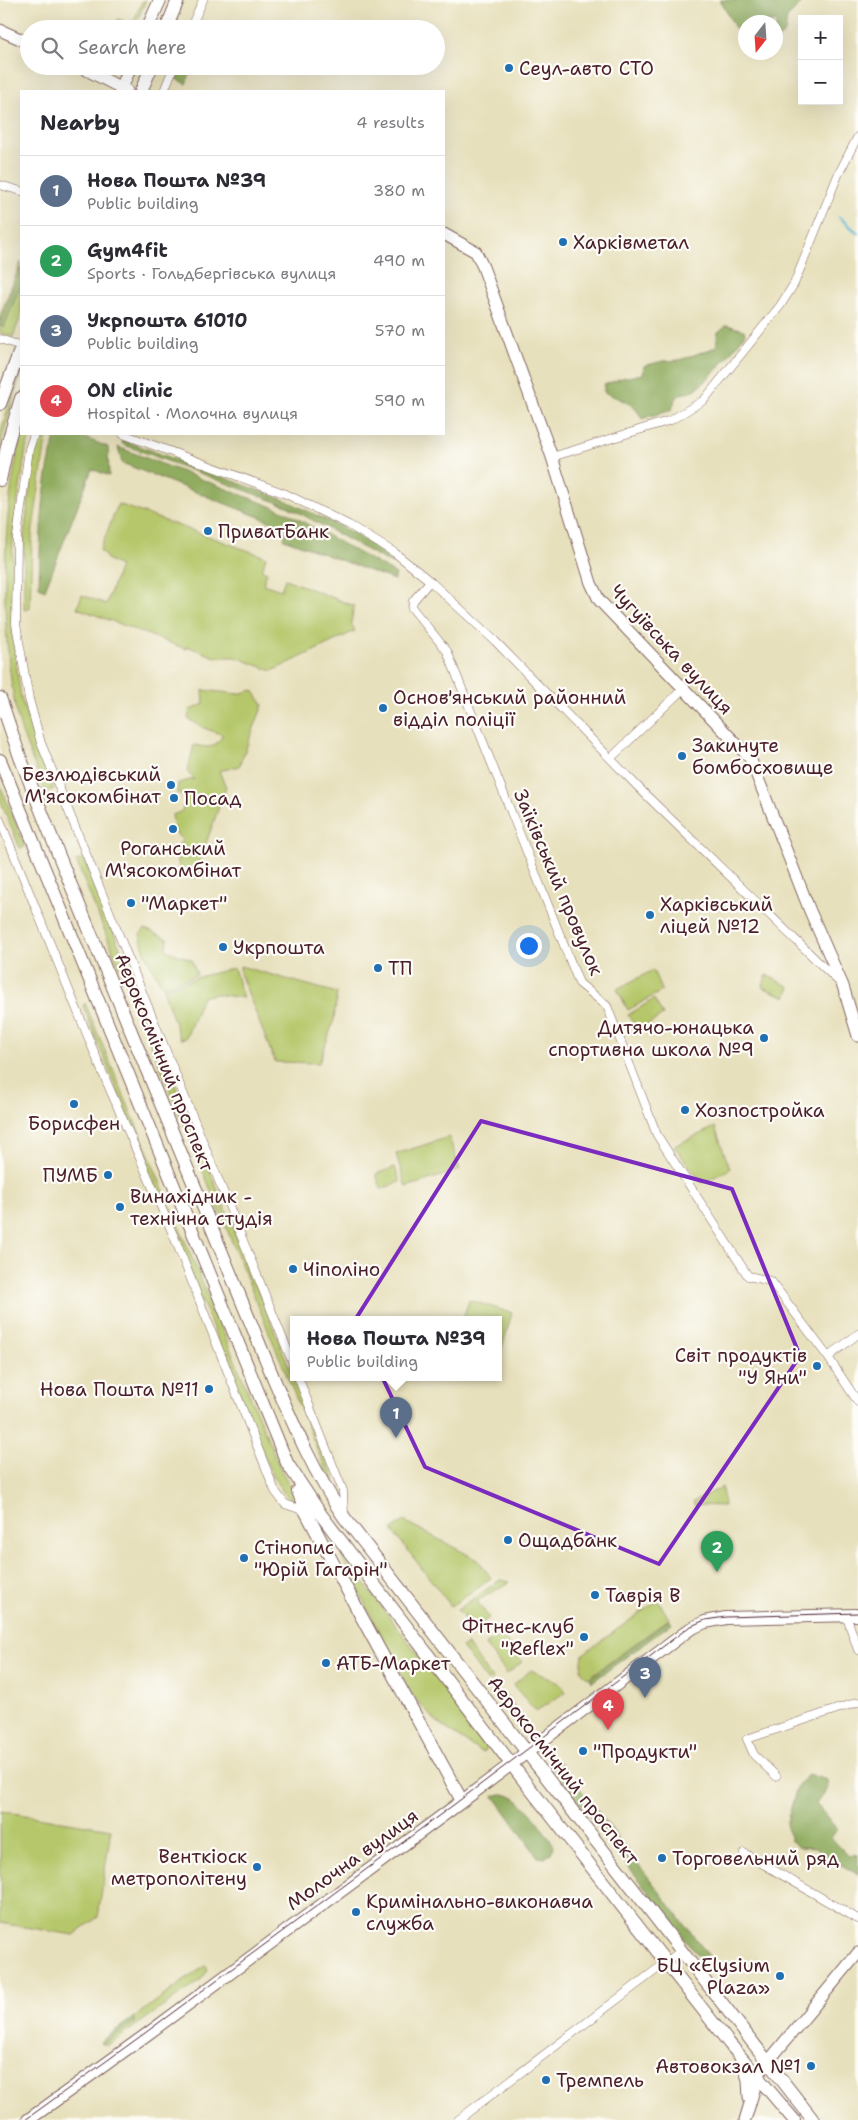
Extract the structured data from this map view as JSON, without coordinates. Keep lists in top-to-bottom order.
{
  "streets": {
    "main road": ["Аерокосмічний проспект", "Молочна вулиця"],
    "street": ["Чугуївська вулиця", "Заїківський провулок"]
  },
  "crossings": [
    ["Аерокосмічний проспект", "Молочна вулиця"]
  ],
  "places": [
    "Сеул-авто СТО",
    "Харківметал",
    "ПриватБанк",
    "Основ'янський районний відділ поліції",
    "Закинуте бомбосховище",
    "Бeзлюдівський М'ясокомбінат",
    "Посад",
    "Роганський М'ясокомбінат",
    "\"Маркет\"",
    "Харківський ліцей №12",
    "Укрпошта",
    "ТП",
    "Дитячо-юнацька спортивна школа №9",
    "Борисфен",
    "Хозпостройка",
    "ПУМБ",
    "Винахідник - технічна студія",
    "Чіполіно",
    "Світ продуктів \"У Яни\"",
    "Нова Пошта №11",
    "Ощадбанк",
    "Стінопис \"Юрій Гагарін\"",
    "Таврія В",
    "Фітнес-клуб \"Reflex\"",
    "АТБ-Маркет",
    "\"Продукти\"",
    "Торговельний ряд",
    "Венткіоск метрополітену",
    "Кримінально-виконавча служба",
    "БЦ «Elysium Plaza»",
    "Автовокзал №1",
    "Тремпель"
  ],
  "north": "bottom",
  "page": {
    "map_buttons": ["+", "−"],
    "search": "Search here",
    "heading": ["Nearby", "4 results"],
    "list": [
      {
        "mark": "1",
        "name": "Нова Пошта №39",
        "note": "Public building",
        "value": "380 m"
      },
      {
        "mark": "2",
        "name": "Gym4fit",
        "note": "Sports · Гольдбергівська вулиця",
        "value": "490 m"
      },
      {
        "mark": "3",
        "name": "Укрпошта 61010",
        "note": "Public building",
        "value": "570 m"
      },
      {
        "mark": "4",
        "name": "ON clinic",
        "note": "Hospital · Молочна вулиця",
        "value": "590 m"
      }
    ],
    "popup": ["Нова Пошта №39", "Public building"],
    "pins": [
      "1",
      "2",
      "3",
      "4"
    ]
  }
}
